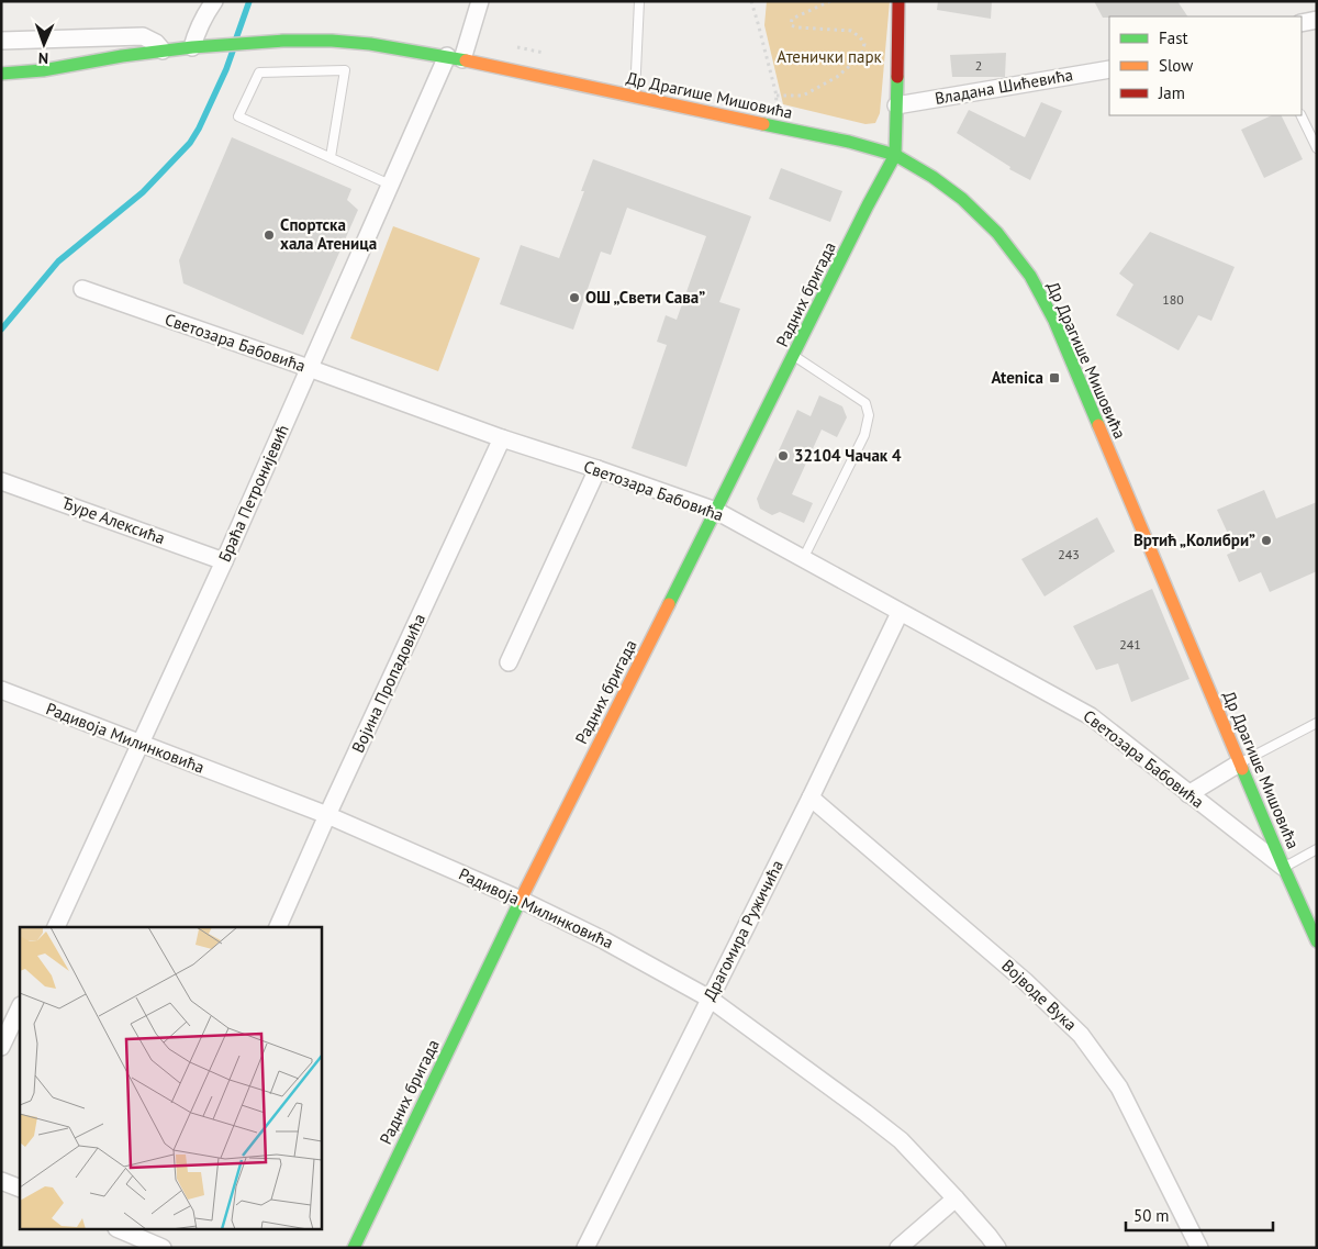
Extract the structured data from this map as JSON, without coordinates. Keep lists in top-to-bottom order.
{
  "streets": {
    "main road": ["Др Драгише Мишовића", "Радних бригада"],
    "street": [
      "Владана Шићевића",
      "Светозара Бабовића",
      "Браћа Петронијевић",
      "Ђуре Алексића",
      "Војина Пропадовића",
      "Радивоја Милинковића",
      "Драгомира Ружичића",
      "Војводе Вука"
    ]
  },
  "crossings": [
    ["Др Драгише Мишовића", "Радних бригада"],
    ["Др Драгише Мишовића", "Светозара Бабовића"],
    ["Др Драгише Мишовића", "Браћа Петронијевић"],
    ["Радних бригада", "Светозара Бабовића"],
    ["Радних бригада", "Радивоја Милинковића"],
    ["Светозара Бабовића", "Браћа Петронијевић"],
    ["Светозара Бабовића", "Војина Пропадовића"],
    ["Светозара Бабовића", "Драгомира Ружичића"],
    ["Браћа Петронијевић", "Ђуре Алексића"],
    ["Браћа Петронијевић", "Радивоја Милинковића"],
    ["Војина Пропадовића", "Радивоја Милинковића"],
    ["Радивоја Милинковића", "Драгомира Ружичића"],
    ["Драгомира Ружичића", "Војводе Вука"]
  ],
  "parks": ["Атенички парк"],
  "places": {
    "other": [
      "Спортска хала Атеница",
      "ОШ „Свети Сава”",
      "32104 Чачак 4",
      "Вртић „Колибри”"
    ],
    "transit": ["Atenica"]
  },
  "house_numbers": [
    "2",
    "180",
    "243",
    "241"
  ],
  "legend": ["Fast", "Slow", "Jam"],
  "scale_bar": "50 m",
  "north": "bottom"
}
